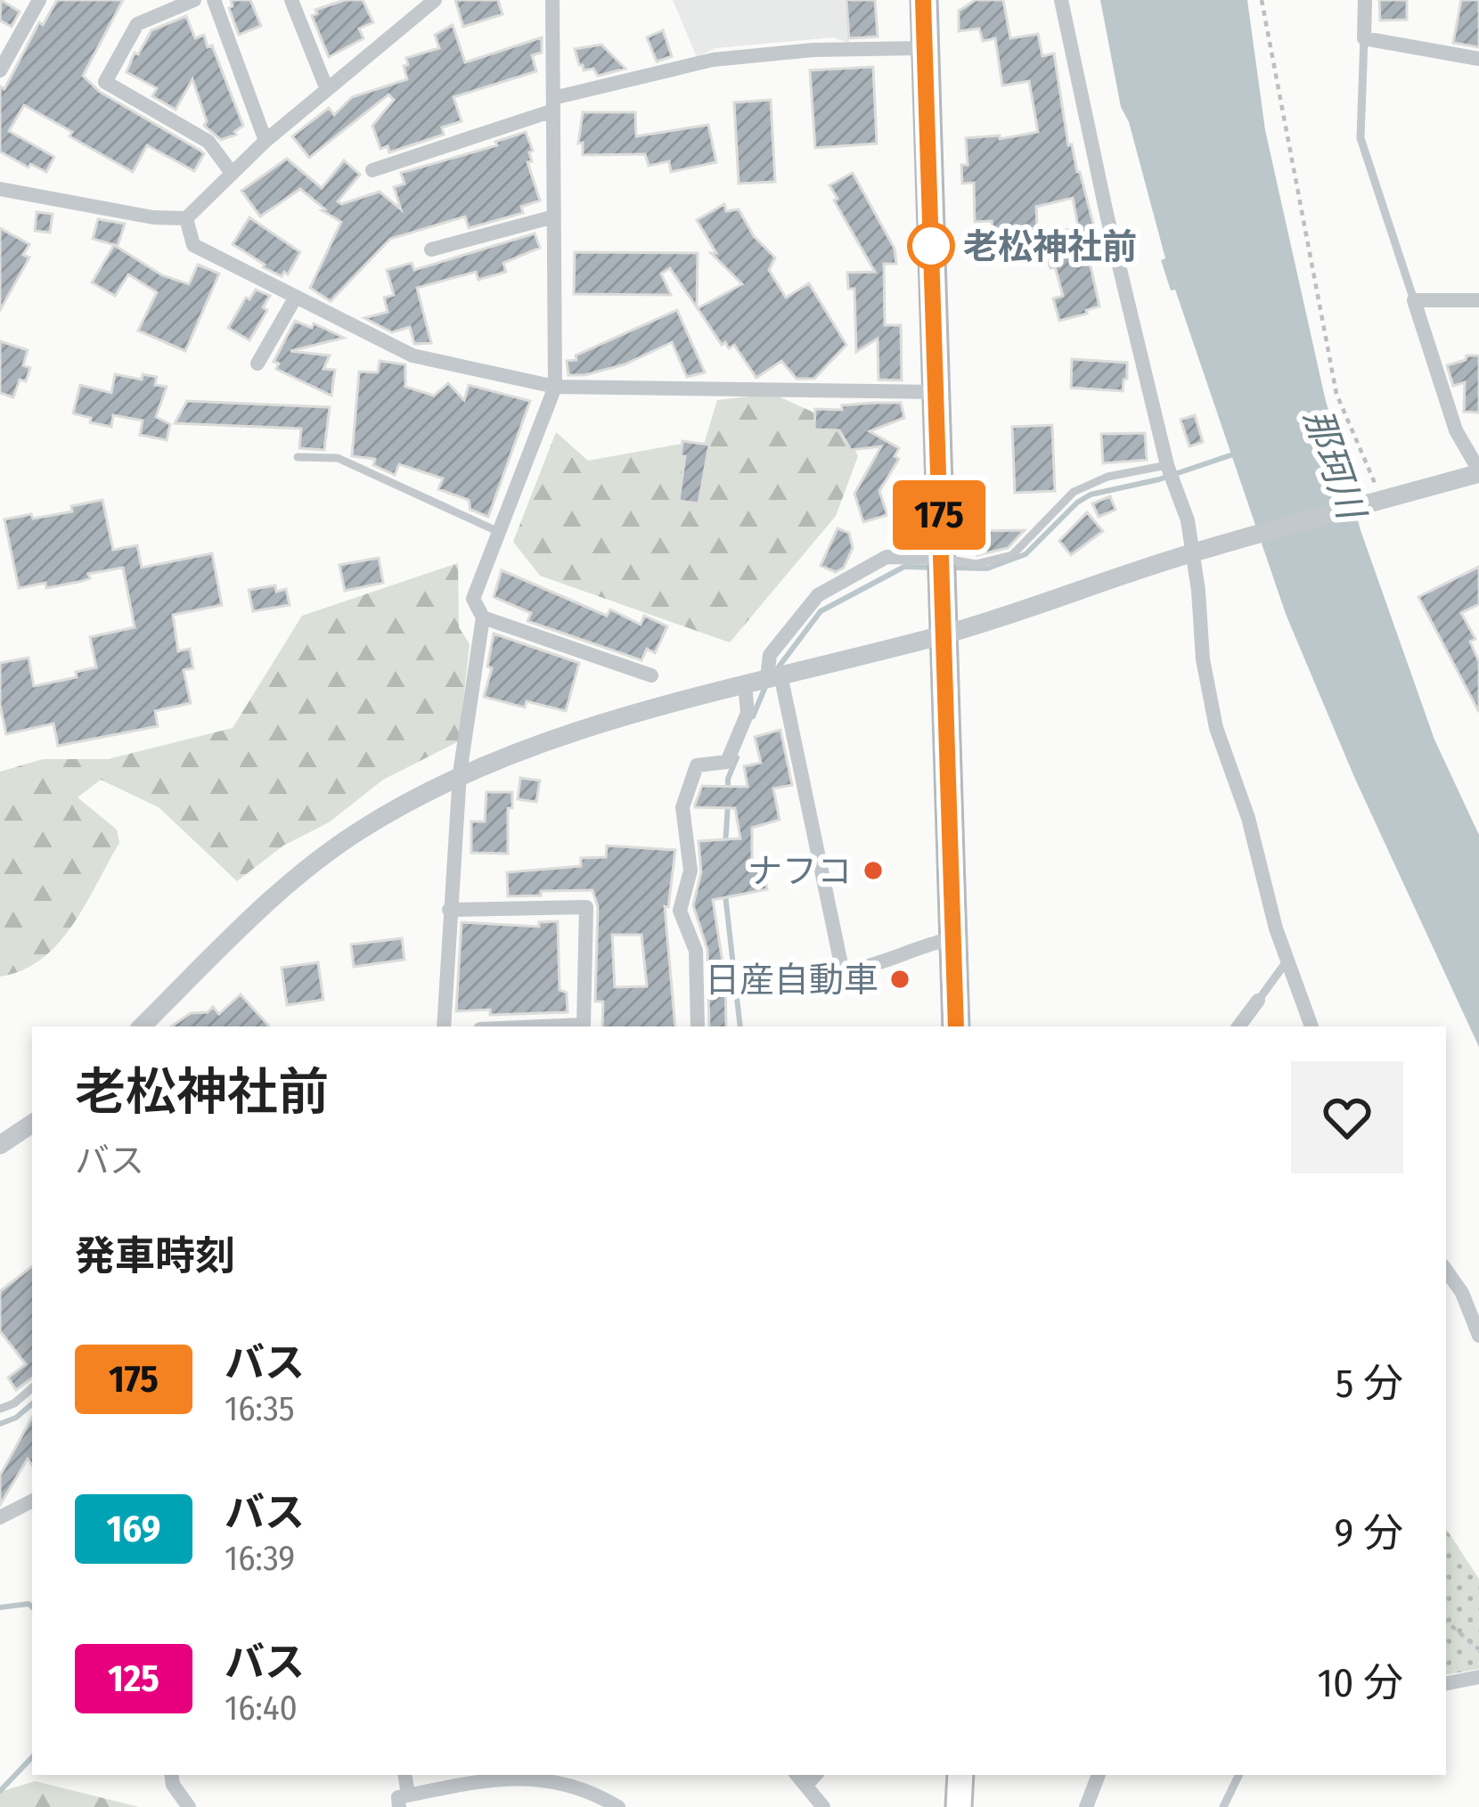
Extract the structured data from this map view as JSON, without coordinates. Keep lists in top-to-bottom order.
{
  "water": ["那珂川"],
  "places": ["老松神社前", "ナフコ", "日産自動車"],
  "lines": ["bus line 175"],
  "page": {
    "on_map": "175",
    "heading": [
      ["老松神社前", "バス"],
      "発車時刻"
    ],
    "list": [
      {
        "mark": "175",
        "name": "バス",
        "note": "16:35",
        "value": "5 分"
      },
      {
        "mark": "169",
        "name": "バス",
        "note": "16:39",
        "value": "9 分"
      },
      {
        "mark": "125",
        "name": "バス",
        "note": "16:40",
        "value": "10 分"
      }
    ]
  }
}
